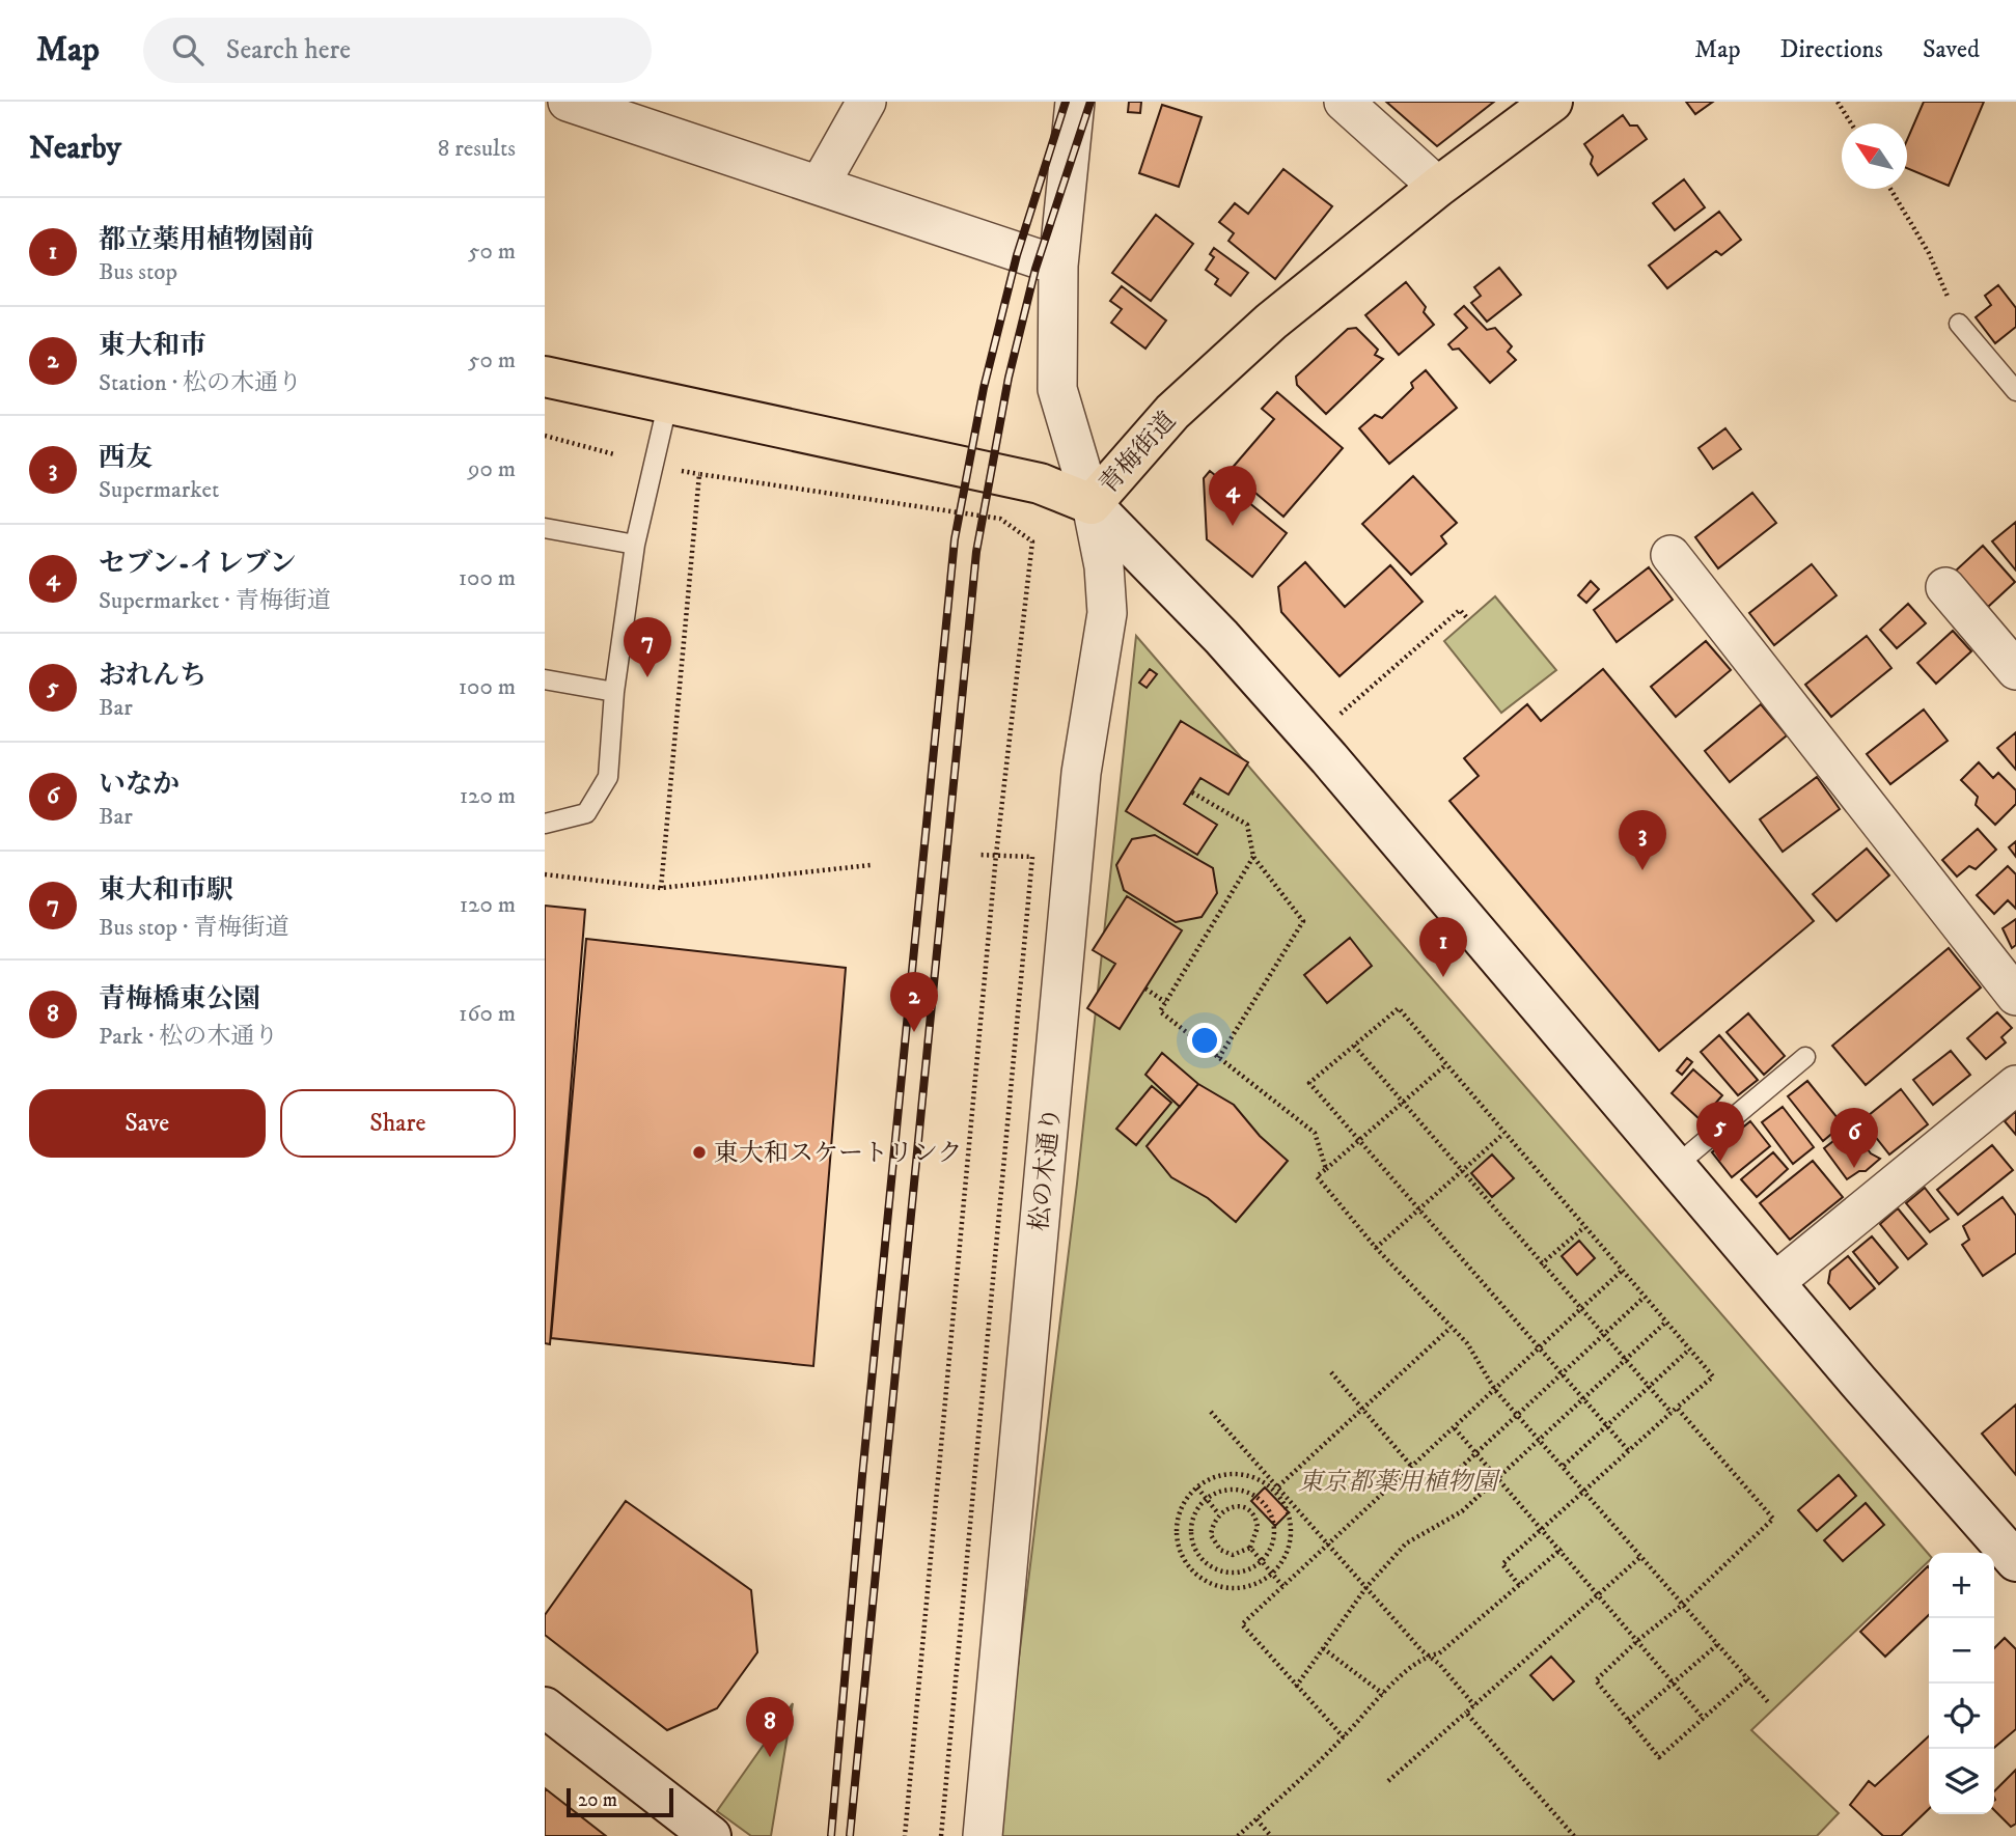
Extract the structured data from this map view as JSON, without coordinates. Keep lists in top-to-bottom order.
{
  "streets": {
    "main road": ["青梅街道"],
    "street": ["松の木通り"]
  },
  "crossings": [
    ["青梅街道", "松の木通り"]
  ],
  "parks": ["東京都薬用植物園"],
  "places": ["東大和スケートリンク"],
  "scale_bar": "20 m",
  "north": "top left",
  "page": {
    "header": "Map",
    "search": "Search here",
    "nav": ["Map", "Directions", "Saved"],
    "heading": ["Nearby", "8 results"],
    "list": [
      {
        "mark": "1",
        "name": "都立薬用植物園前",
        "note": "Bus stop",
        "value": "50 m"
      },
      {
        "mark": "2",
        "name": "東大和市",
        "note": "Station · 松の木通り",
        "value": "50 m"
      },
      {
        "mark": "3",
        "name": "西友",
        "note": "Supermarket",
        "value": "90 m"
      },
      {
        "mark": "4",
        "name": "セブン-イレブン",
        "note": "Supermarket · 青梅街道",
        "value": "100 m"
      },
      {
        "mark": "5",
        "name": "おれんち",
        "note": "Bar",
        "value": "100 m"
      },
      {
        "mark": "6",
        "name": "いなか",
        "note": "Bar",
        "value": "120 m"
      },
      {
        "mark": "7",
        "name": "東大和市駅",
        "note": "Bus stop · 青梅街道",
        "value": "120 m"
      },
      {
        "mark": "8",
        "name": "青梅橋東公園",
        "note": "Park · 松の木通り",
        "value": "160 m"
      }
    ],
    "pins": [
      "4",
      "7",
      "3",
      "1",
      "2",
      "5",
      "6",
      "8"
    ],
    "buttons": ["Save", "Share"],
    "map_buttons": ["+", "−"],
    "scale": "20 m"
  }
}
